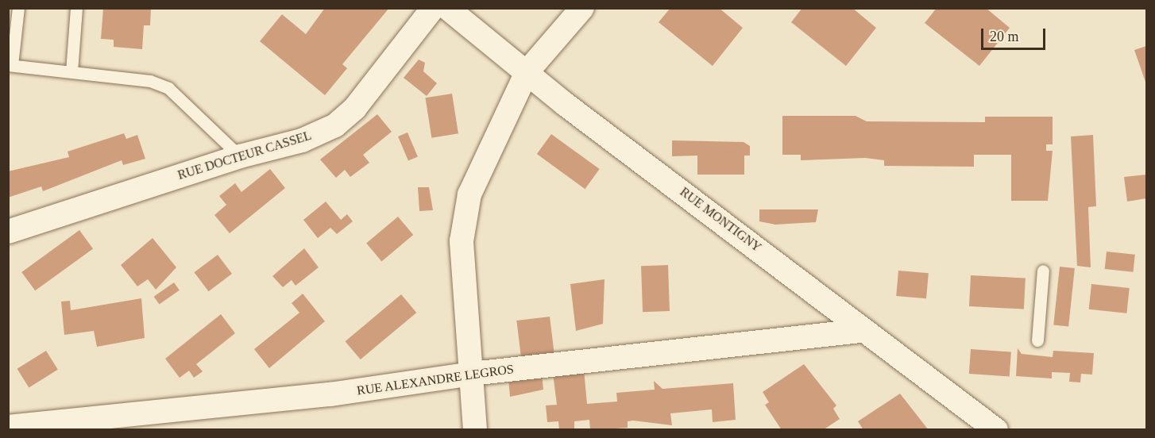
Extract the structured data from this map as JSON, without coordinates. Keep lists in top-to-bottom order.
{
  "streets": {
    "street": ["RUE DOCTEUR CASSEL", "RUE MONTIGNY", "RUE ALEXANDRE LEGROS"]
  },
  "crossings": [
    ["RUE MONTIGNY", "RUE ALEXANDRE LEGROS"]
  ],
  "scale_bar": "20 m"
}
